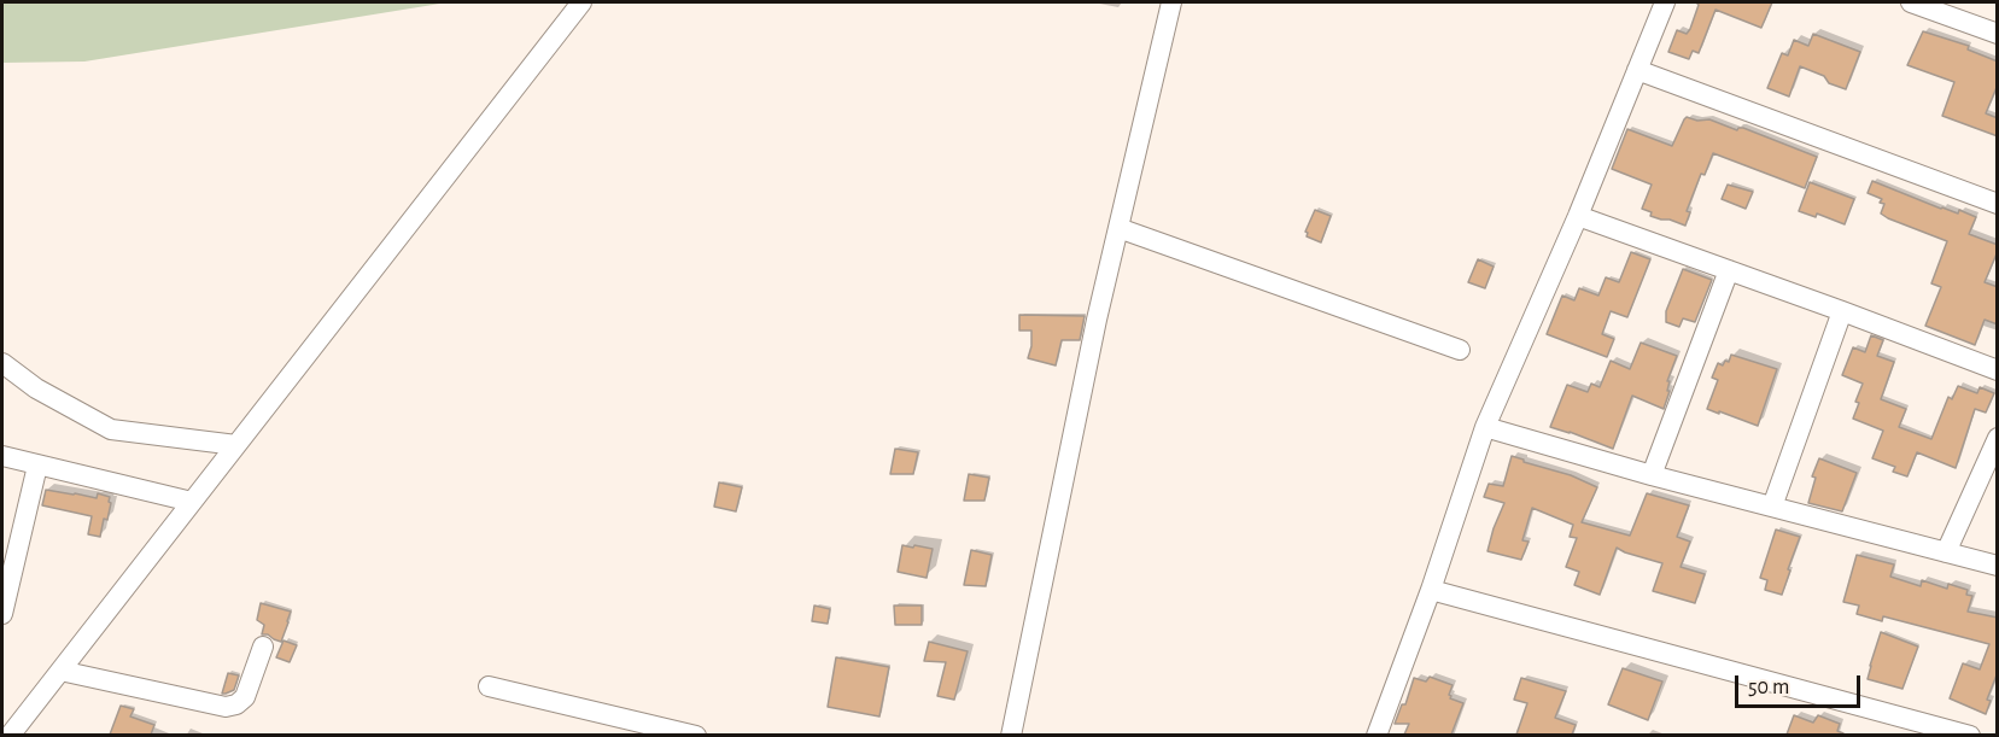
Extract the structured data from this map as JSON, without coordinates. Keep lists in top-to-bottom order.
{
  "scale_bar": "50 m"
}
